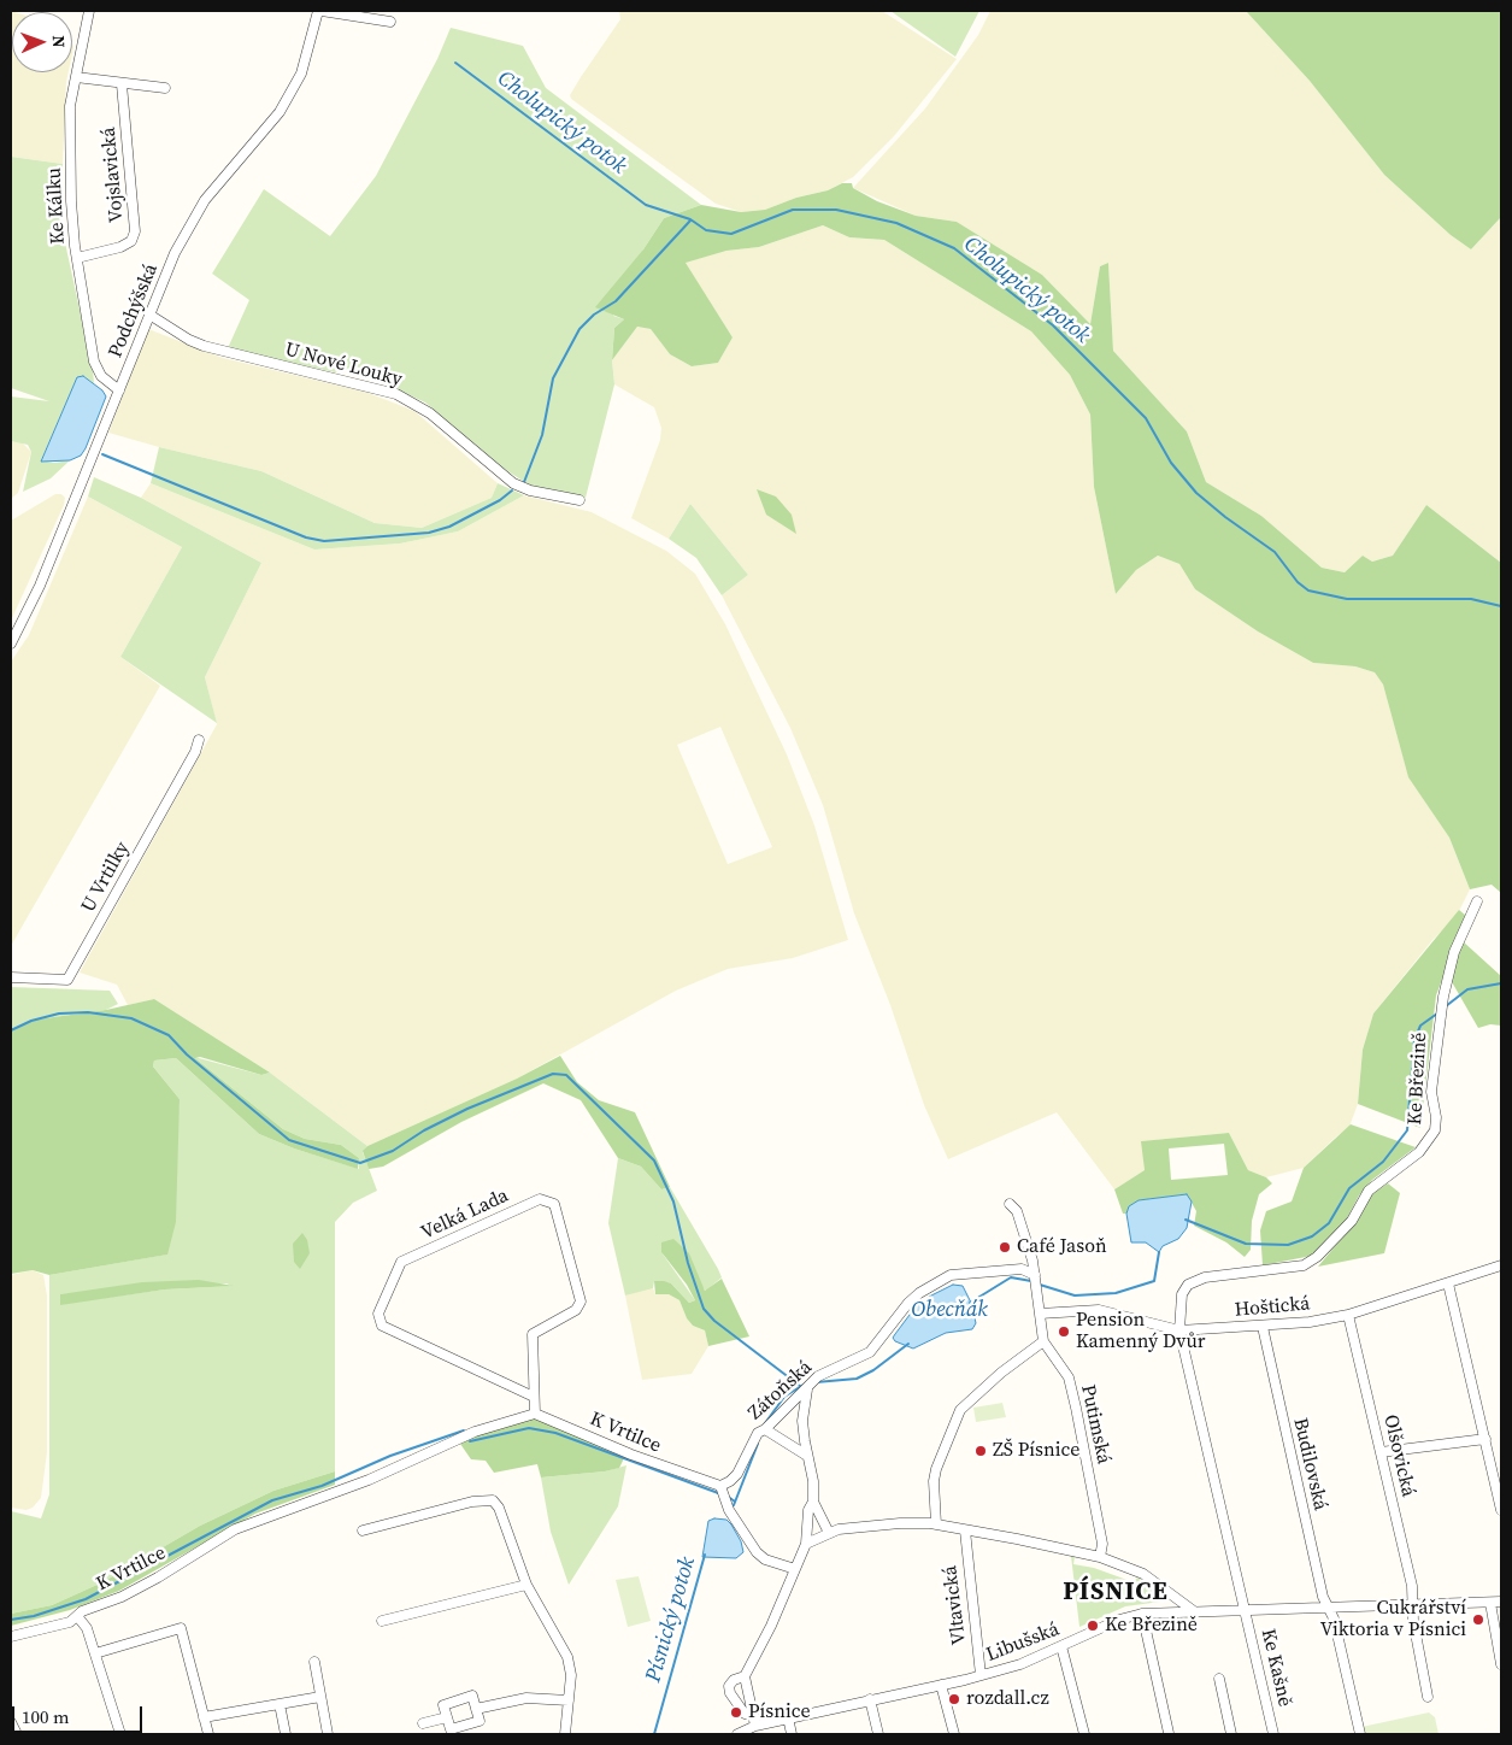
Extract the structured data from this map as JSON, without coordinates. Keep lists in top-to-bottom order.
{
  "streets": {
    "street": [
      "Vojslavická",
      "Ke Kálku",
      "Podchýšská",
      "U Nové Louky",
      "U Vrtilky",
      "Ke Březině",
      "Velká Lada",
      "Hoštická",
      "Zátoňská",
      "Putimská",
      "K Vrtilce",
      "Olšovická",
      "Budilovská",
      "Vltavická",
      "Libušská",
      "Ke Kašně"
    ]
  },
  "crossings": [
    ["Vojslavická", "Ke Kálku"],
    ["Ke Kálku", "Podchýšská"],
    ["Podchýšská", "U Nové Louky"],
    ["Ke Březině", "Hoštická"],
    ["Ke Březině", "Libušská"],
    ["Ke Březině", "Ke Kašně"],
    ["Velká Lada", "K Vrtilce"],
    ["Hoštická", "Putimská"],
    ["Hoštická", "Olšovická"],
    ["Hoštická", "Budilovská"],
    ["Zátoňská", "Putimská"],
    ["Zátoňská", "K Vrtilce"],
    ["Olšovická", "Libušská"],
    ["Budilovská", "Libušská"],
    ["Vltavická", "Libušská"],
    ["Libušská", "Ke Kašně"]
  ],
  "districts": ["PÍSNICE"],
  "water": ["Cholupický potok", "Obecňák", "Písnický potok"],
  "places": [
    "Café Jasoň",
    "Pension Kamenný Dvůr",
    "ZŠ Písnice",
    "Cukrářství Viktoria v Písnici",
    "Ke Březině",
    "rozdall.cz",
    "Písnice"
  ],
  "scale_bar": "100 m",
  "north": "right"
}
